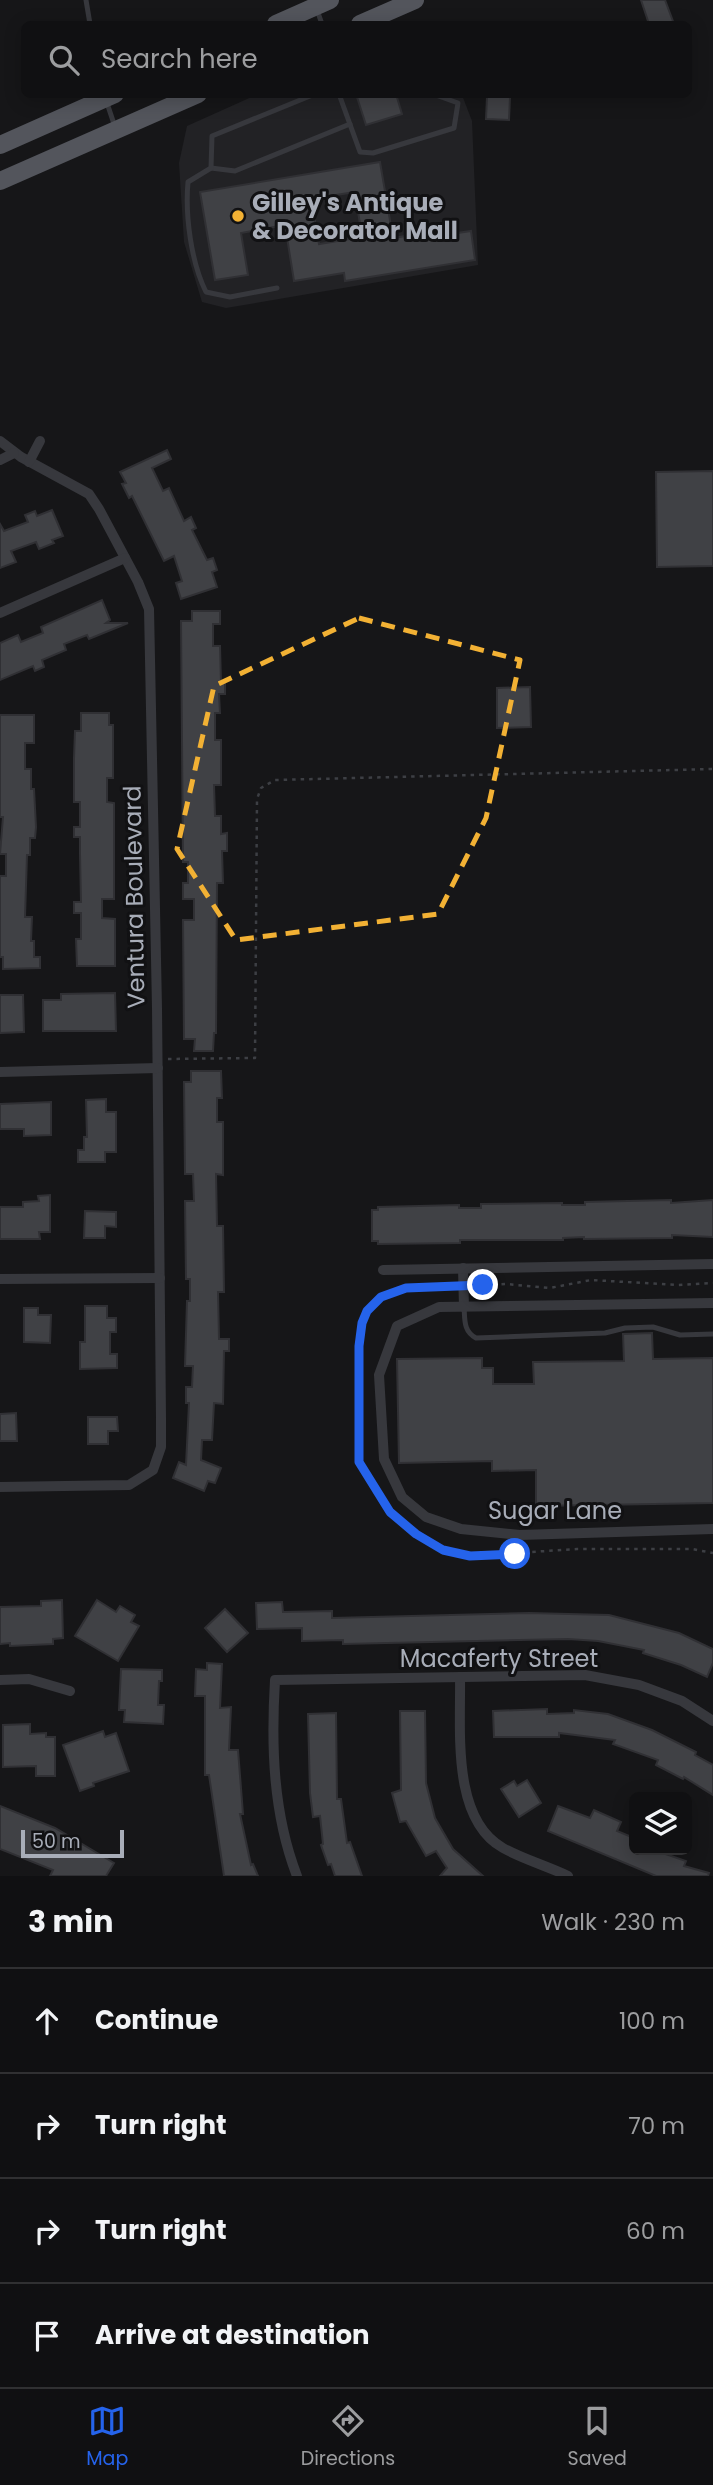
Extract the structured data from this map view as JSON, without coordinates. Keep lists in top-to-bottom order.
{
  "streets": {
    "street": ["Ventura Boulevard", "Sugar Lane", "Macaferty Street"]
  },
  "places": ["Gilley's Antique & Decorator Mall"],
  "scale_bar": "50 m",
  "page": {
    "search": "Search here",
    "scale": "50 m",
    "heading": ["3 min", "Walk · 230 m"],
    "list": [
      ["Continue", "100 m"],
      ["Turn right", "70 m"],
      ["Turn right", "60 m"],
      "Arrive at destination"
    ],
    "nav": ["Map", "Directions", "Saved"]
  }
}
